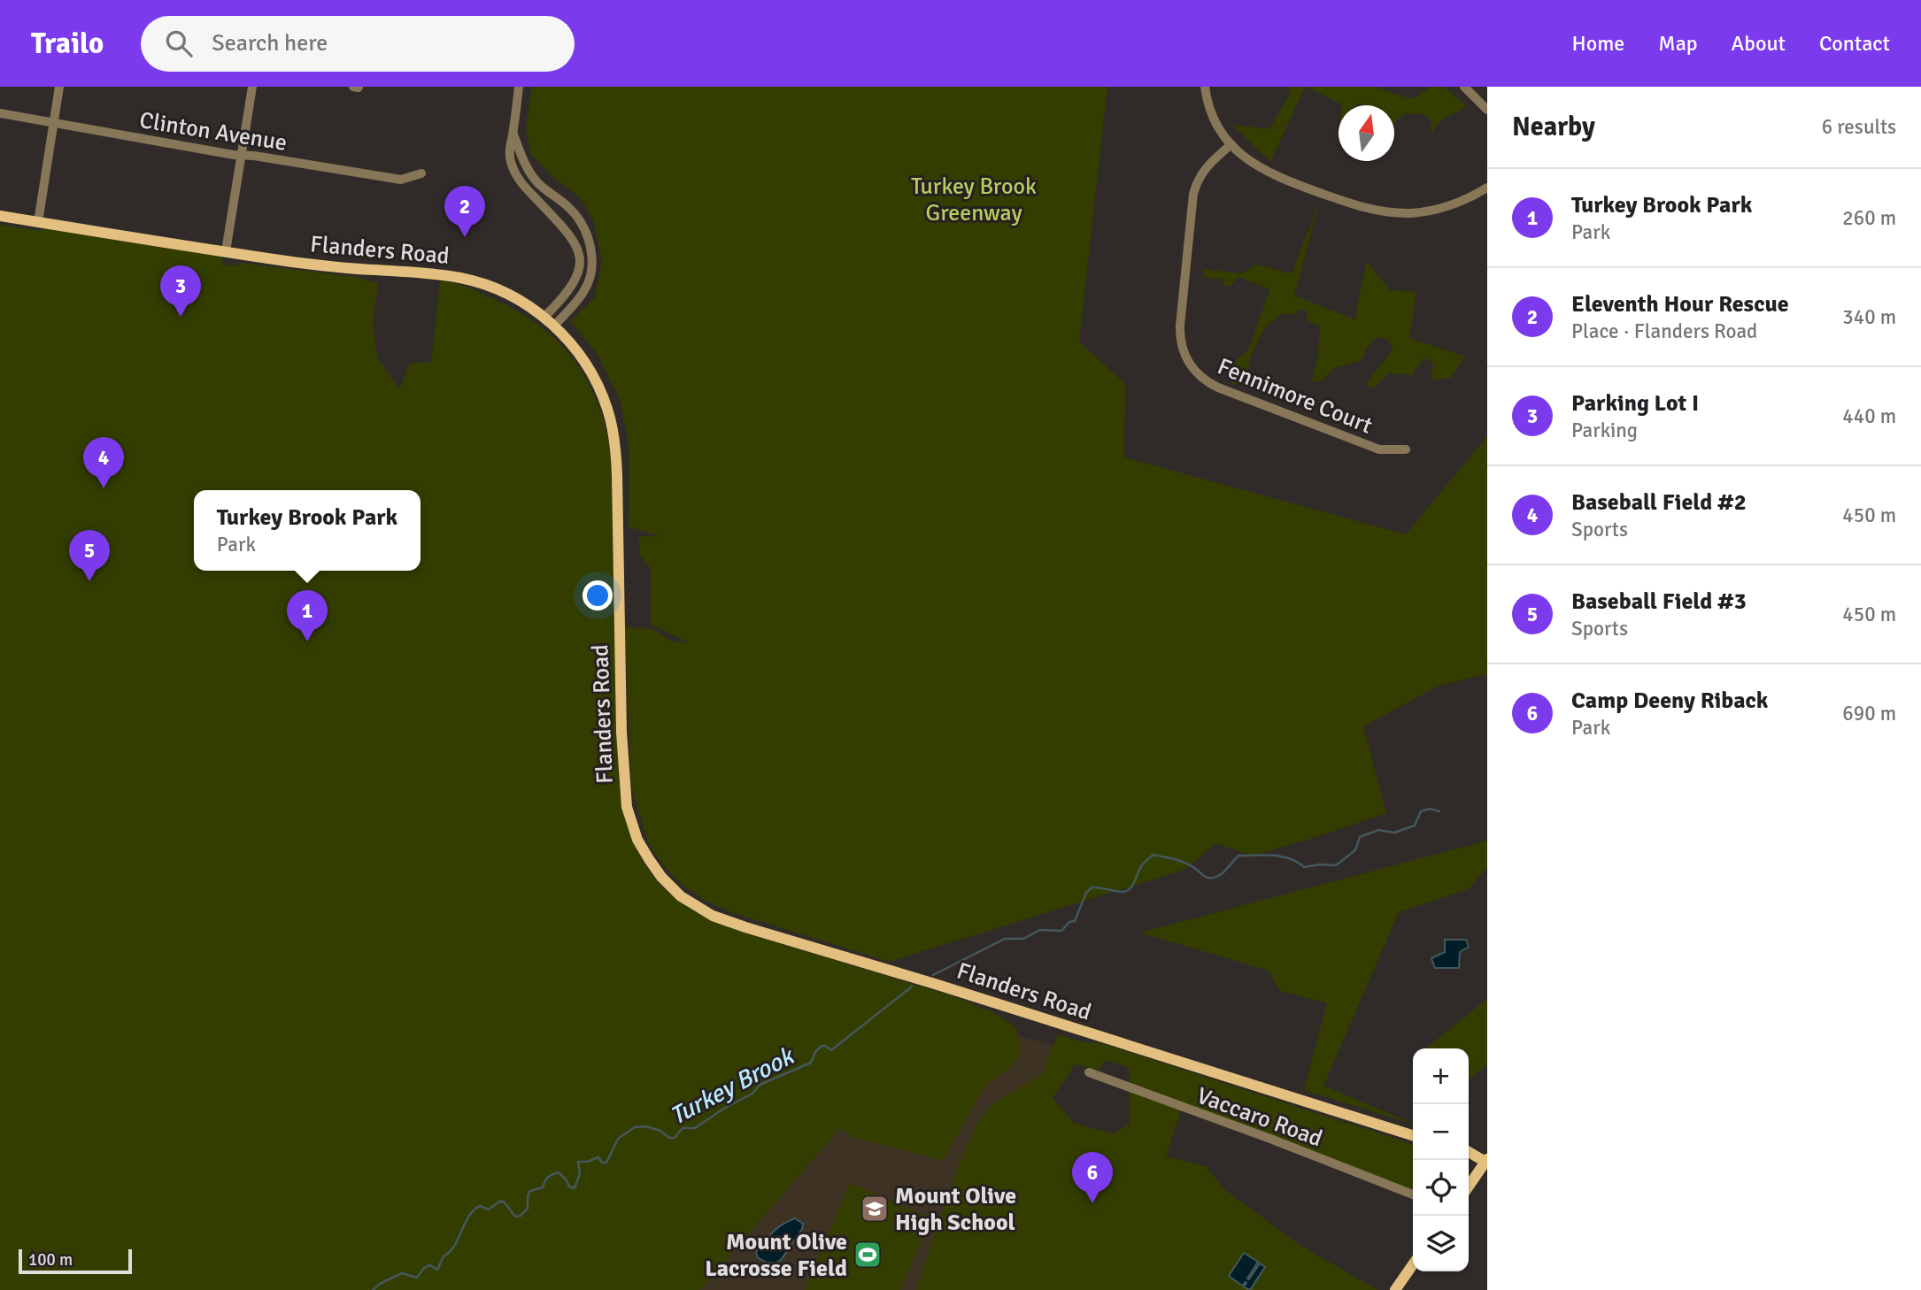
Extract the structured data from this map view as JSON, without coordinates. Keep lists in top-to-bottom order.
{
  "streets": {
    "main road": ["Flanders Road"],
    "street": ["Clinton Avenue", "Fennimore Court", "Vaccaro Road"]
  },
  "water": ["Turkey Brook"],
  "parks": ["Turkey Brook Greenway"],
  "places": {
    "school or university": ["Mount Olive High School"],
    "sports": ["Mount Olive Lacrosse Field"]
  },
  "scale_bar": "100 m",
  "north": "top",
  "page": {
    "header": "Trailo",
    "search": "Search here",
    "nav": [
      "Home",
      "Map",
      "About",
      "Contact"
    ],
    "heading": ["Nearby", "6 results"],
    "list": [
      {
        "mark": "1",
        "name": "Turkey Brook Park",
        "note": "Park",
        "value": "260 m"
      },
      {
        "mark": "2",
        "name": "Eleventh Hour Rescue",
        "note": "Place · Flanders Road",
        "value": "340 m"
      },
      {
        "mark": "3",
        "name": "Parking Lot I",
        "note": "Parking",
        "value": "440 m"
      },
      {
        "mark": "4",
        "name": "Baseball Field #2",
        "note": "Sports",
        "value": "450 m"
      },
      {
        "mark": "5",
        "name": "Baseball Field #3",
        "note": "Sports",
        "value": "450 m"
      },
      {
        "mark": "6",
        "name": "Camp Deeny Riback",
        "note": "Park",
        "value": "690 m"
      }
    ],
    "pins": [
      "2",
      "3",
      "4",
      "5",
      "1",
      "6"
    ],
    "popup": ["Turkey Brook Park", "Park"],
    "map_buttons": ["+", "−"],
    "scale": "100 m"
  }
}
